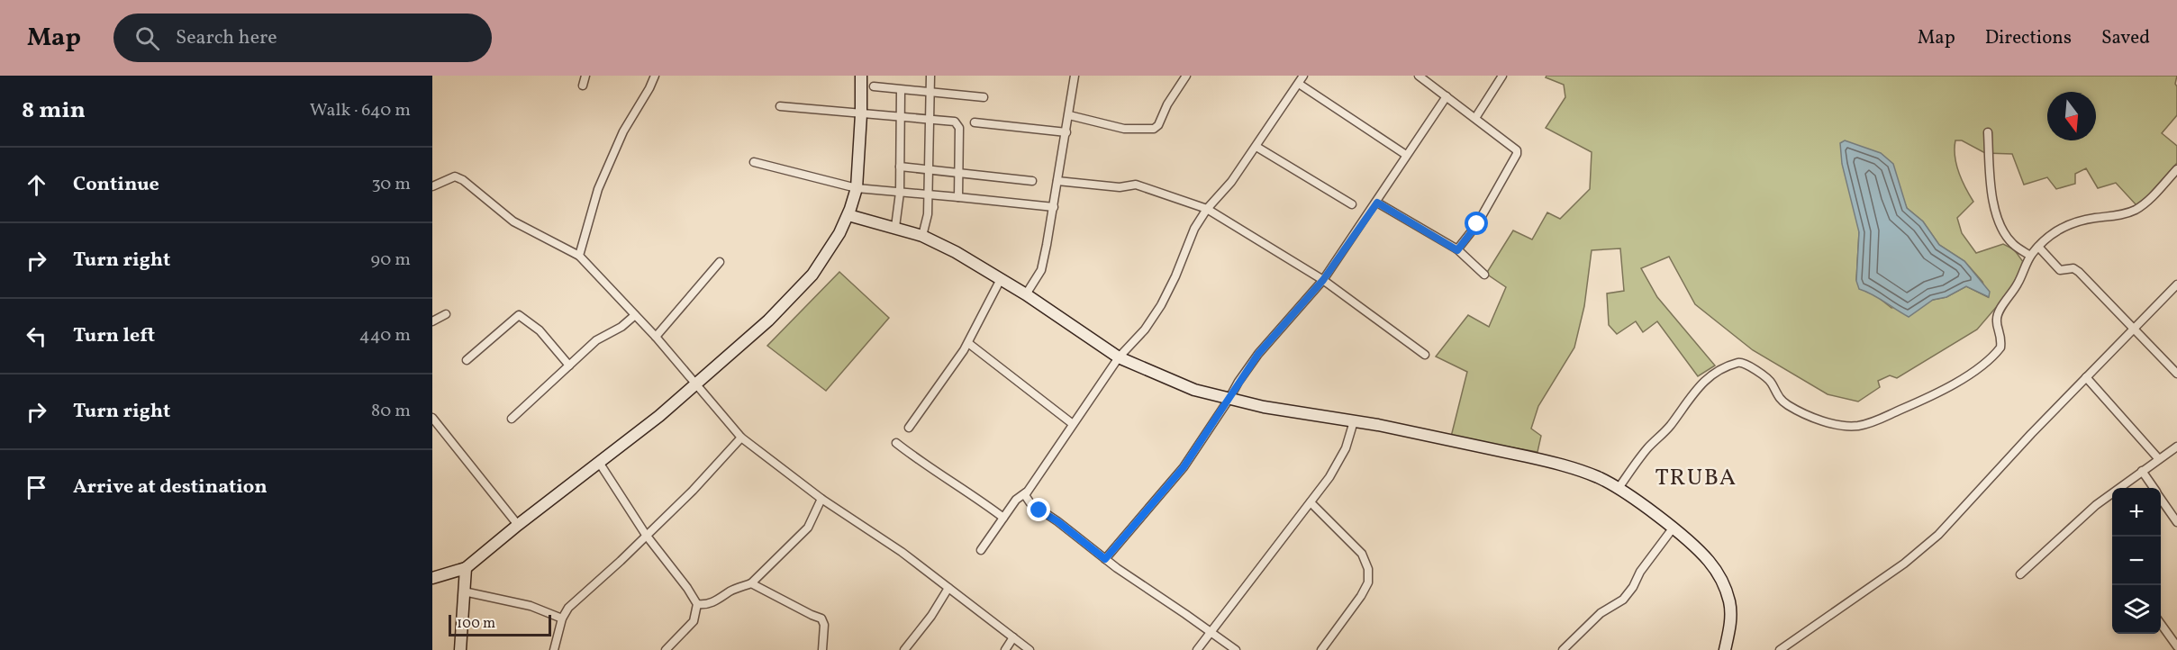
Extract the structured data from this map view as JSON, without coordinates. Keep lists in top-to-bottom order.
{
  "districts": ["TRUBA"],
  "scale_bar": "100 m",
  "north": "bottom",
  "page": {
    "header": "Map",
    "search": "Search here",
    "nav": ["Map", "Directions", "Saved"],
    "heading": ["8 min", "Walk · 640 m"],
    "list": [
      ["Continue", "30 m"],
      ["Turn right", "90 m"],
      ["Turn left", "440 m"],
      ["Turn right", "80 m"],
      "Arrive at destination"
    ],
    "map_buttons": ["+", "−"],
    "scale": "100 m"
  }
}
